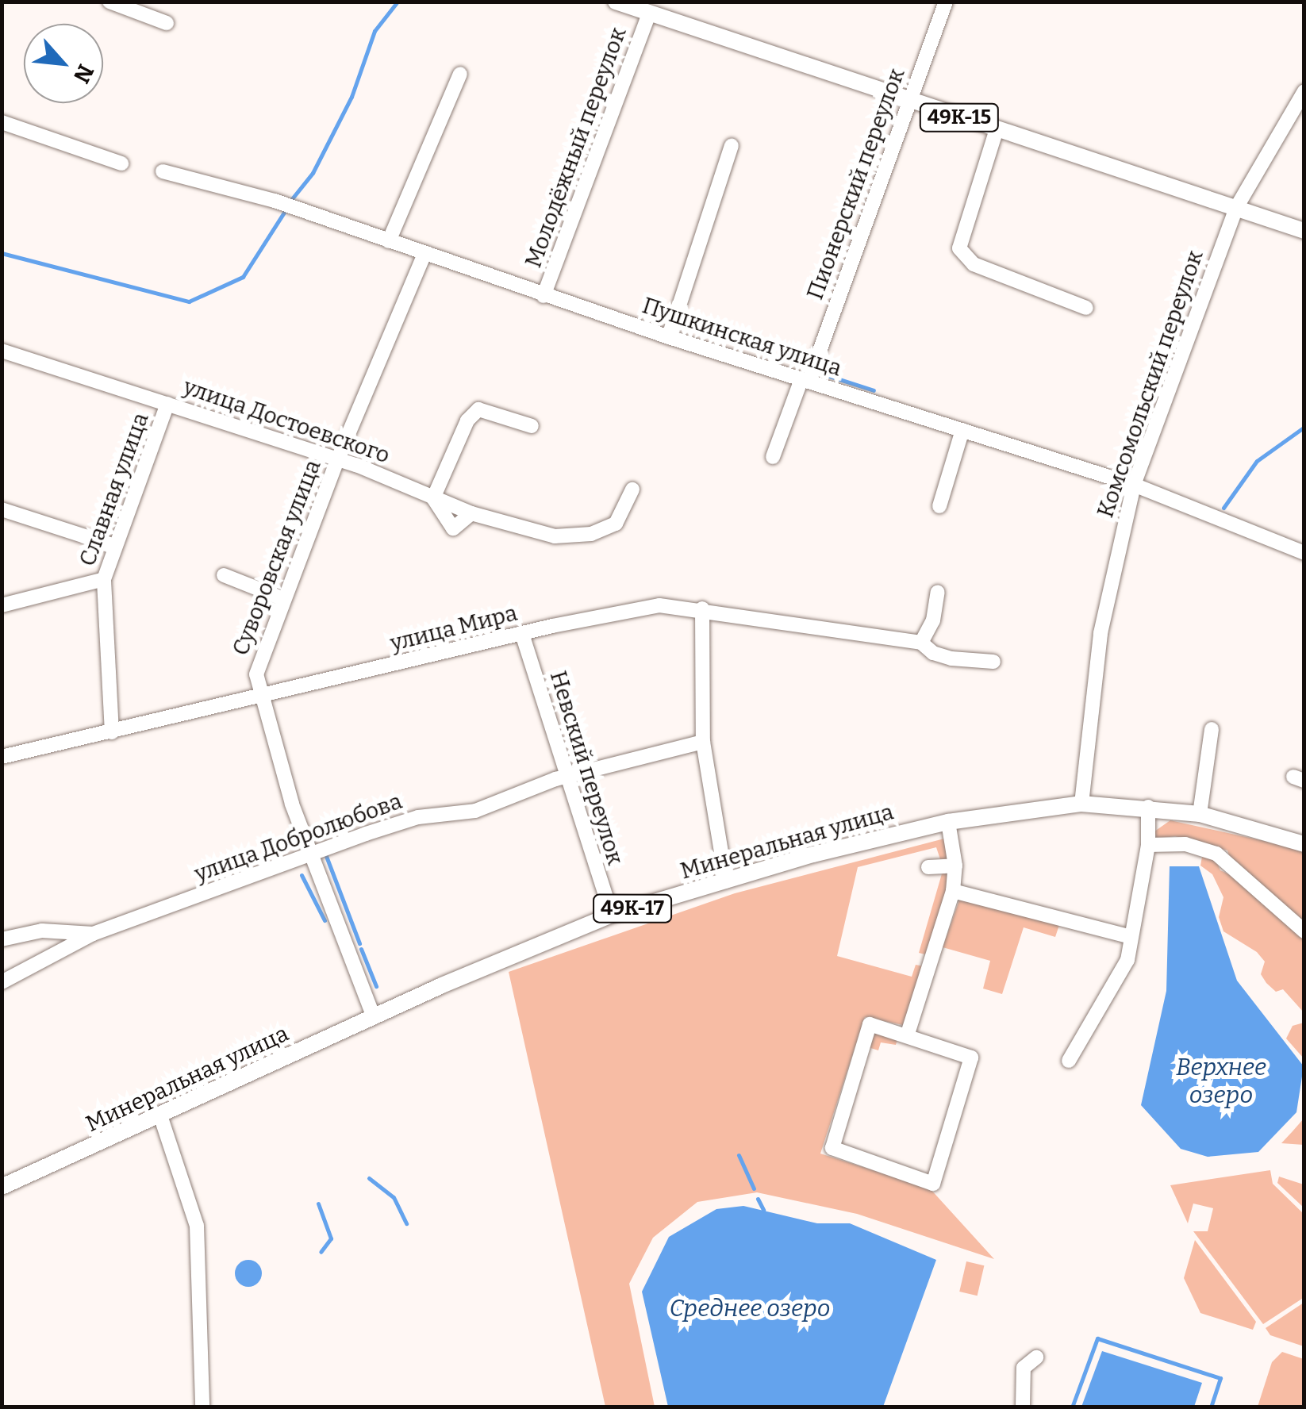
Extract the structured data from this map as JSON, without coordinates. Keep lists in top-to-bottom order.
{
  "streets": {
    "main road": ["49К-15", "Минеральная улица", "49К-17"],
    "street": [
      "Молодёжный переулок",
      "Пионерский переулок",
      "Пушкинская улица",
      "Комсомольский переулок",
      "улица Достоевского",
      "Славная улица",
      "Суворовская улица",
      "улица Мира",
      "Невский переулок",
      "улица Добролюбова"
    ]
  },
  "crossings": [
    ["49К-15", "Молодёжный переулок"],
    ["49К-15", "Пионерский переулок"],
    ["49К-15", "Комсомольский переулок"],
    ["Молодёжный переулок", "Пушкинская улица"],
    ["Пионерский переулок", "Пушкинская улица"],
    ["Пушкинская улица", "Комсомольский переулок"],
    ["Пушкинская улица", "Суворовская улица"],
    ["Комсомольский переулок", "Минеральная улица"],
    ["улица Достоевского", "Славная улица"],
    ["улица Достоевского", "Суворовская улица"],
    ["Славная улица", "улица Мира"],
    ["Суворовская улица", "улица Мира"],
    ["Суворовская улица", "улица Добролюбова"],
    ["Суворовская улица", "Минеральная улица"],
    ["улица Мира", "Невский переулок"],
    ["Невский переулок", "улица Добролюбова"],
    ["Невский переулок", "Минеральная улица"]
  ],
  "water": ["Верхнее озеро", "Среднее озеро"],
  "north": "bottom right"
}
